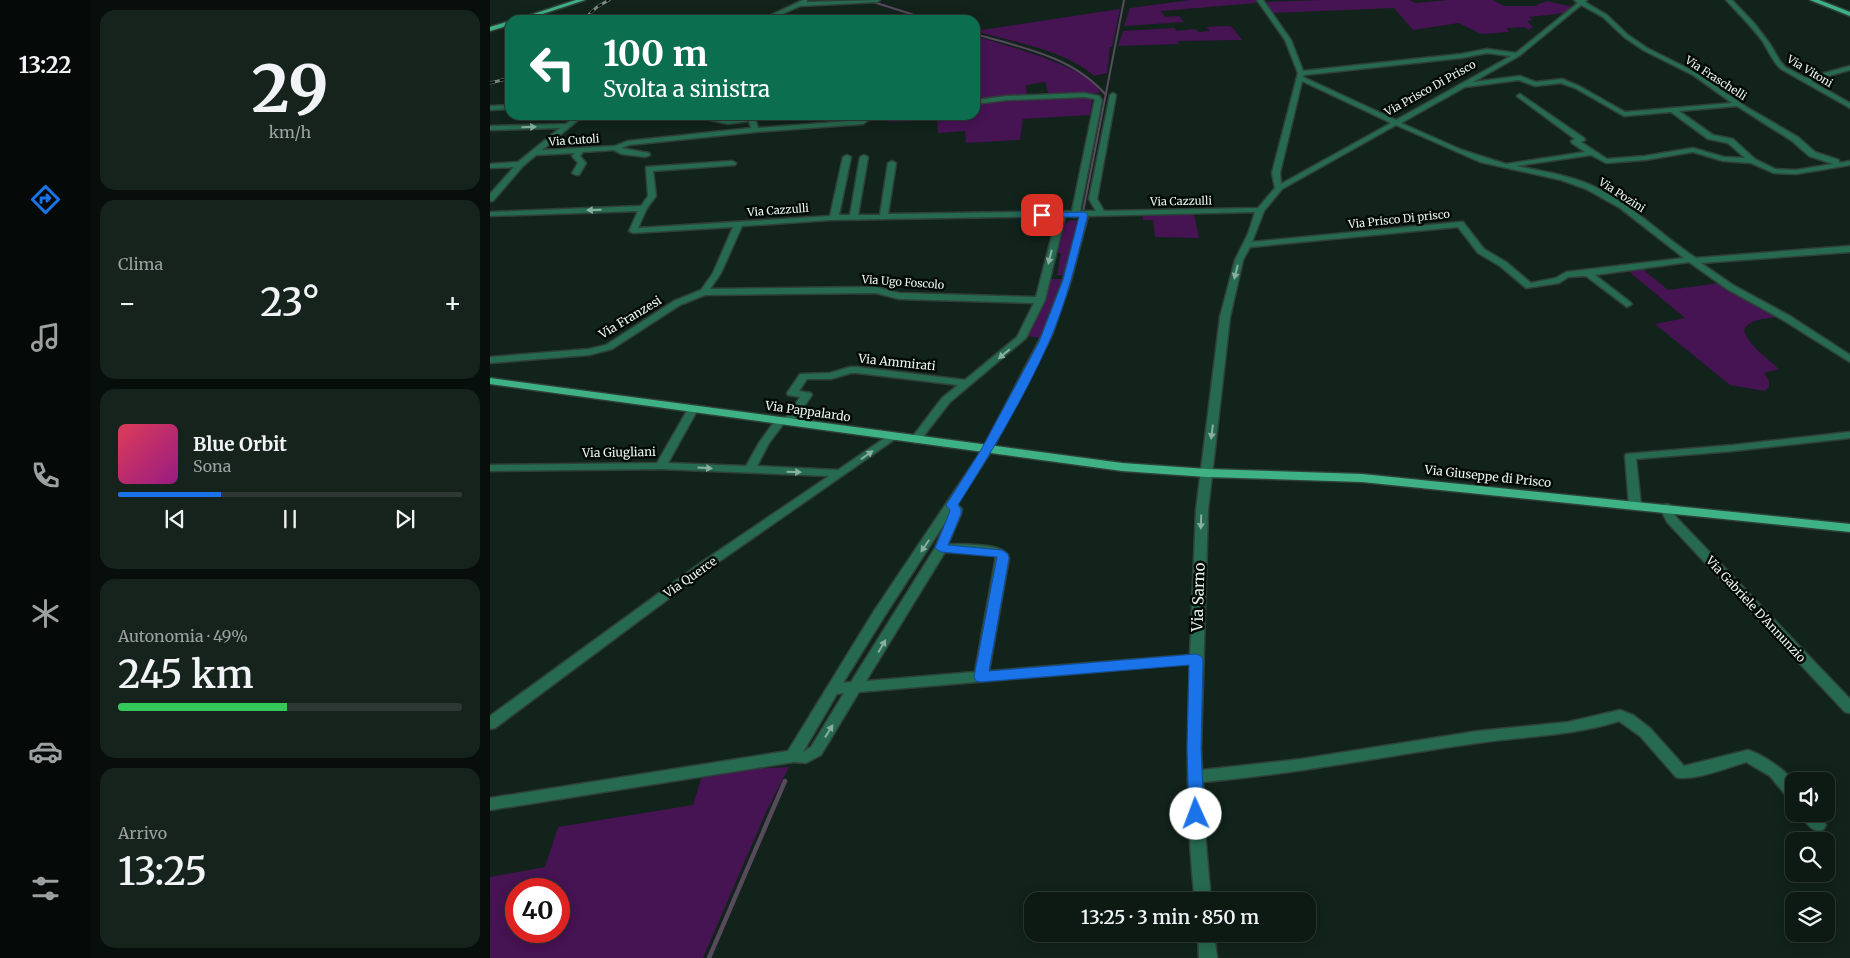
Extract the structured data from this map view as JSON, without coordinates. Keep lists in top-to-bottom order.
{
  "streets": {
    "main road": ["Via Pappalardo", "Via Giuseppe di Prisco"],
    "street": [
      "Via Vitoni",
      "Via Fraschelli",
      "Via Prisco Di Prisco",
      "Via Cutoli",
      "Via Pozini",
      "Via Cazzulli",
      "Via Prisco Di prisco",
      "Via Ugo Foscolo",
      "Via Franzesi",
      "Via Ammirati",
      "Via Giugliani",
      "Via Querce",
      "Via Sarno",
      "Via Gabriele D'Annunzio"
    ]
  },
  "crossings": [
    ["Via Fraschelli", "Via Prisco Di Prisco"],
    ["Via Prisco Di Prisco", "Via Pozini"],
    ["Via Prisco Di Prisco", "Via Cazzulli"],
    ["Via Ugo Foscolo", "Via Franzesi"],
    ["Via Ammirati", "Via Pappalardo"],
    ["Via Pappalardo", "Via Giuseppe di Prisco"],
    ["Via Pappalardo", "Via Querce"],
    ["Via Giugliani", "Via Querce"],
    ["Via Giuseppe di Prisco", "Via Sarno"],
    ["Via Giuseppe di Prisco", "Via Gabriele D'Annunzio"]
  ],
  "one_way": ["Via Giugliani", "Via Sarno"],
  "page": {
    "tabs": "13:22",
    "tile": [
      ["29", "km/h"],
      "Clima",
      ["Autonomia · 49%", "245 km"],
      ["Arrivo", "13:25"]
    ],
    "turn": ["100 m", "Svolta a sinistra"],
    "heat": ["−", "23°", "+"],
    "song": ["Blue Orbit", "Sona"],
    "limit": "40",
    "trip": "13:25 · 3 min · 850 m"
  }
}
